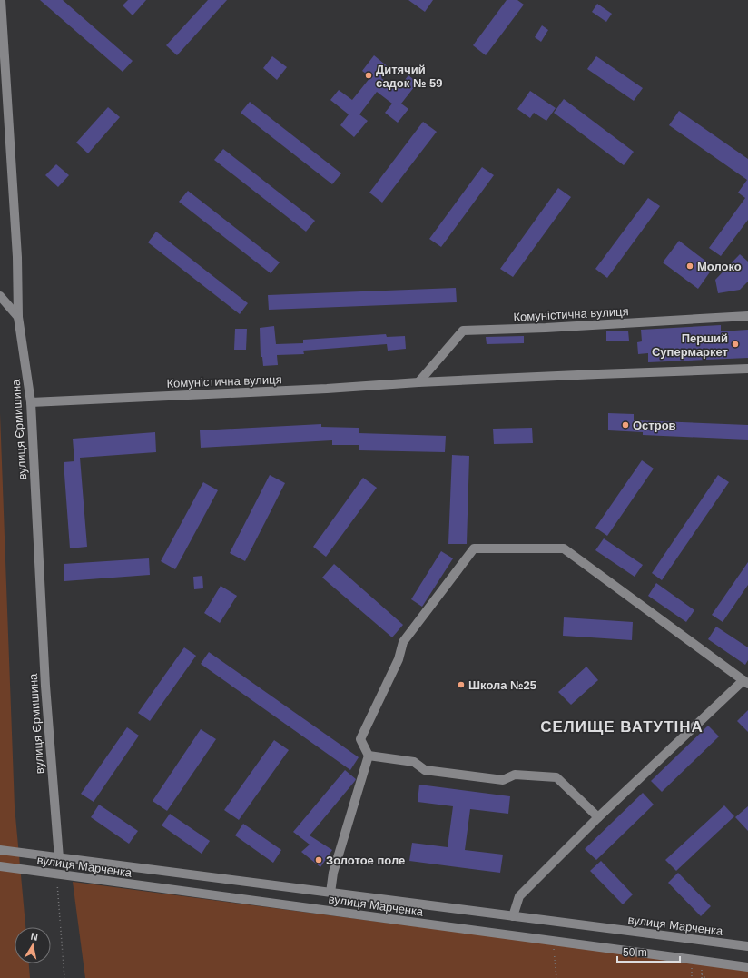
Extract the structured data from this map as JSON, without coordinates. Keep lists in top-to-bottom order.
{
  "streets": {
    "street": ["Комуністична вулиця", "вулиця Єрмишина", "вулиця Марченка"]
  },
  "crossings": [
    ["Комуністична вулиця", "вулиця Єрмишина"],
    ["вулиця Єрмишина", "вулиця Марченка"]
  ],
  "districts": ["СЕЛИЩЕ ВАТУТІНА"],
  "places": [
    "Дитячий садок № 59",
    "Молоко",
    "Перший Супермаркет",
    "Остров",
    "Школа №25",
    "Золотое поле"
  ],
  "scale_bar": "50 m",
  "north": "top"
}
